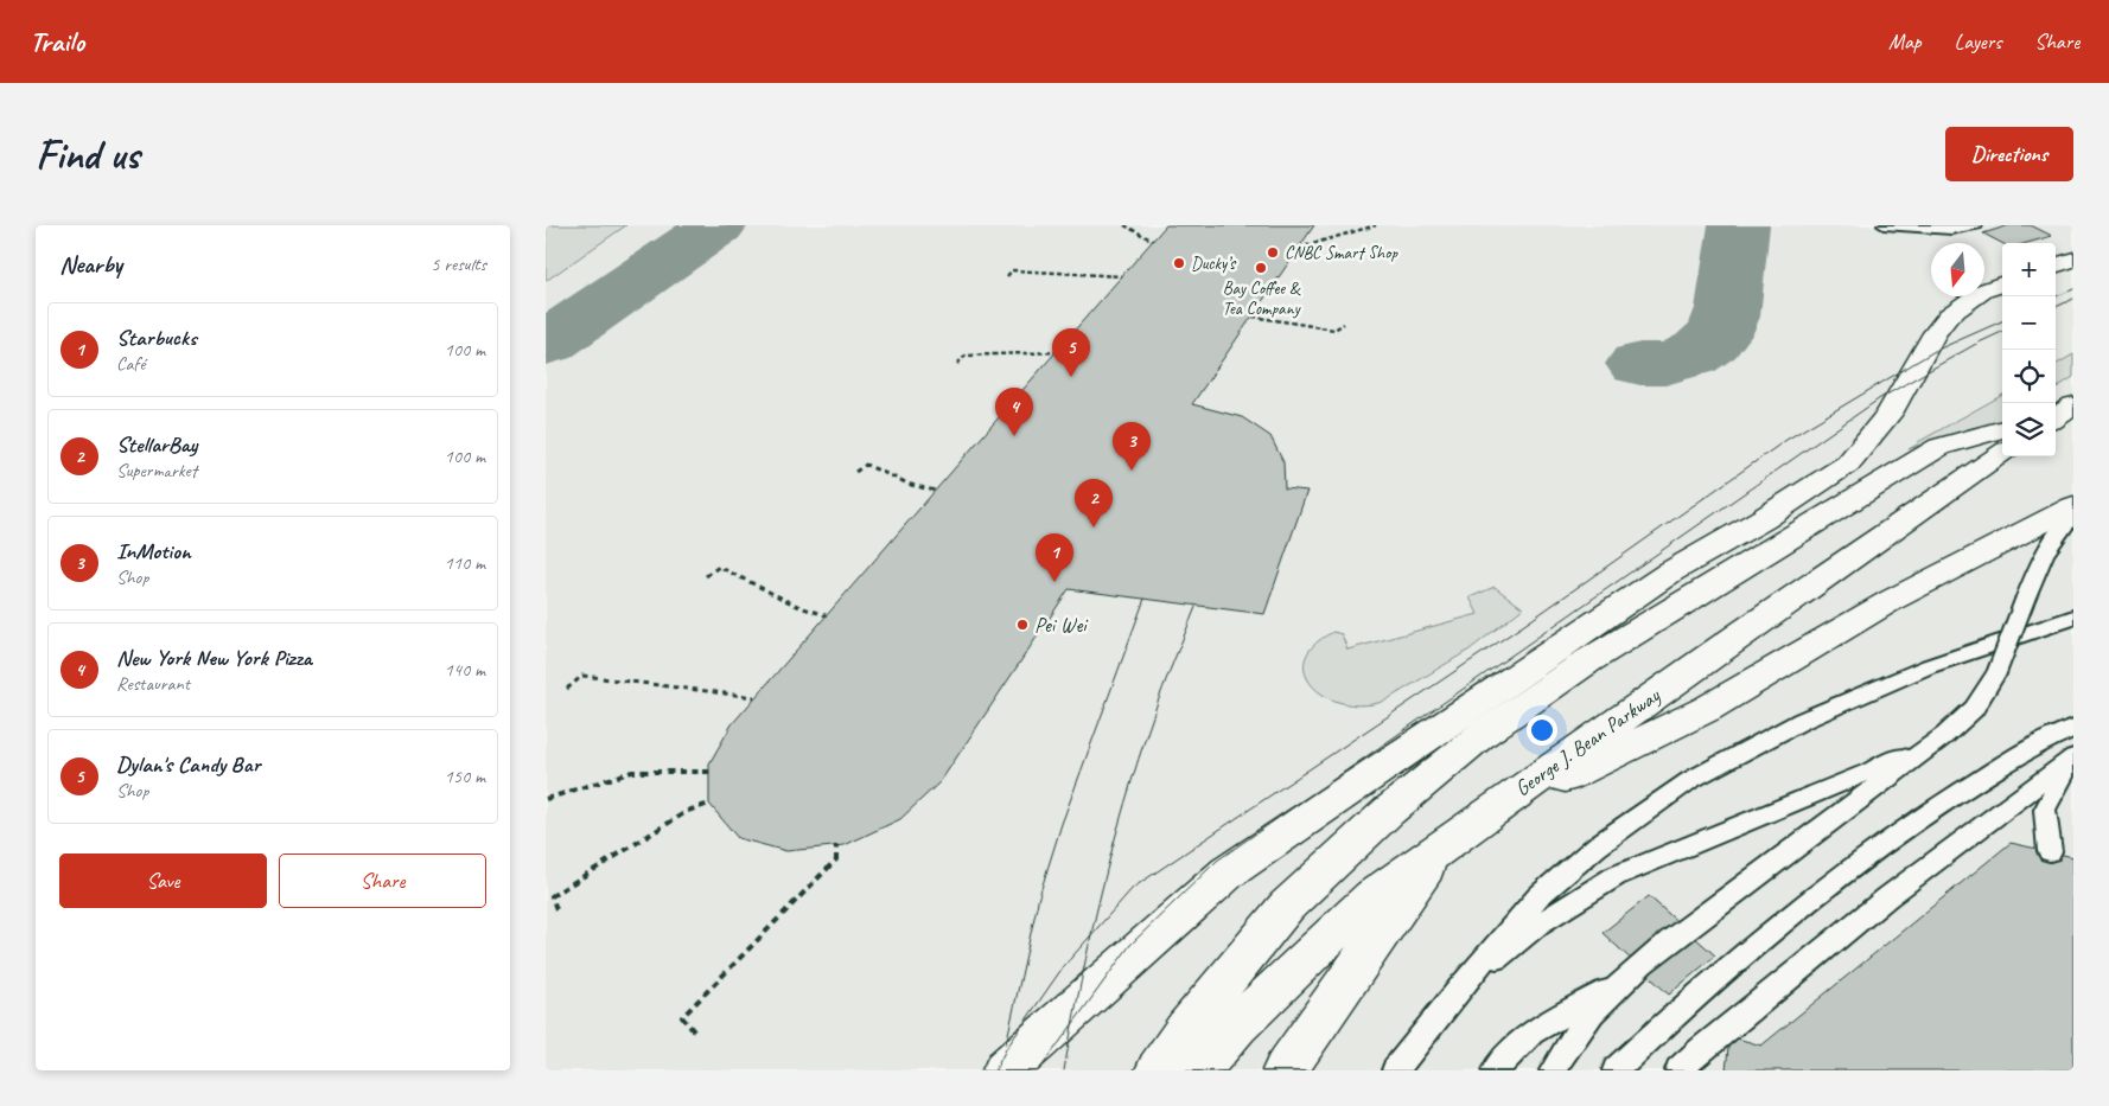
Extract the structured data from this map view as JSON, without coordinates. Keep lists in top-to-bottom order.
{
  "streets": {
    "street": ["George J. Bean Parkway"]
  },
  "places": [
    "CNBC Smart Shop",
    "Ducky’s",
    "Bay Coffee & Tea Company",
    "Pei Wei"
  ],
  "north": "bottom",
  "page": {
    "header": "Trailo",
    "nav": ["Map", "Layers", "Share"],
    "buttons": [
      "Directions",
      ["Save", "Share"]
    ],
    "title": "Find us",
    "heading": ["Nearby", "5 results"],
    "map_buttons": ["+", "−"],
    "list": [
      {
        "mark": "1",
        "name": "Starbucks",
        "note": "Café",
        "value": "100 m"
      },
      {
        "mark": "2",
        "name": "StellarBay",
        "note": "Supermarket",
        "value": "100 m"
      },
      {
        "mark": "3",
        "name": "InMotion",
        "note": "Shop",
        "value": "110 m"
      },
      {
        "mark": "4",
        "name": "New York New York Pizza",
        "note": "Restaurant",
        "value": "140 m"
      },
      {
        "mark": "5",
        "name": "Dylan's Candy Bar",
        "note": "Shop",
        "value": "150 m"
      }
    ],
    "pins": [
      "5",
      "4",
      "3",
      "2",
      "1"
    ]
  }
}
